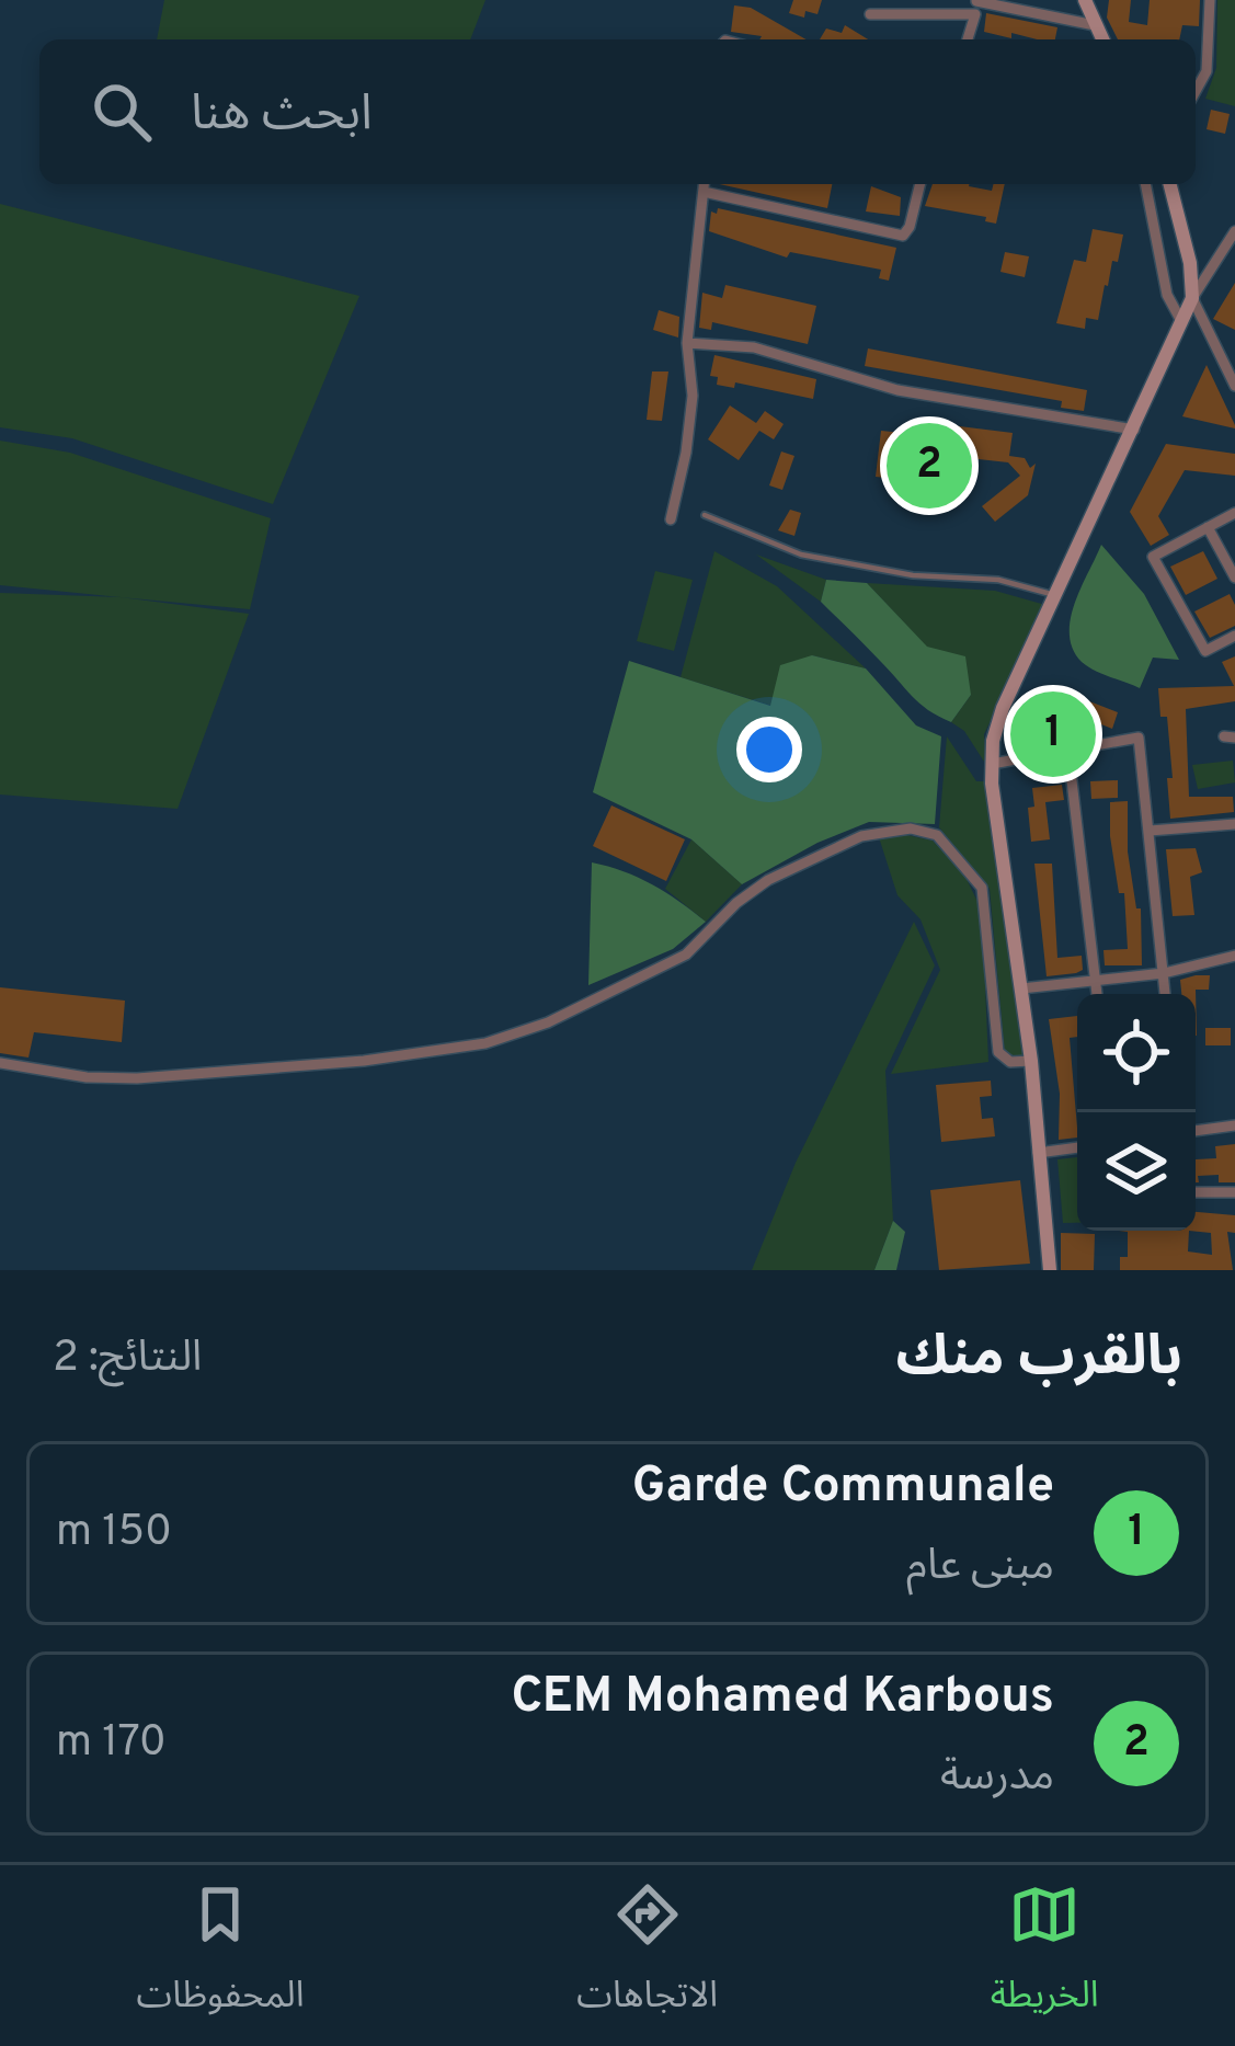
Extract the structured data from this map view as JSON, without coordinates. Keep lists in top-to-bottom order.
{
  "page": {
    "search": "ابحث هنا",
    "pins": ["2", "1"],
    "heading": ["بالقرب منك", "النتائج: 2"],
    "list": [
      {
        "mark": "1",
        "name": "Garde Communale",
        "note": "مبنى عام",
        "value": "150 m"
      },
      {
        "mark": "2",
        "name": "CEM Mohamed Karbous",
        "note": "مدرسة",
        "value": "170 m"
      }
    ],
    "nav": ["الخريطة", "الاتجاهات", "المحفوظات"]
  }
}
